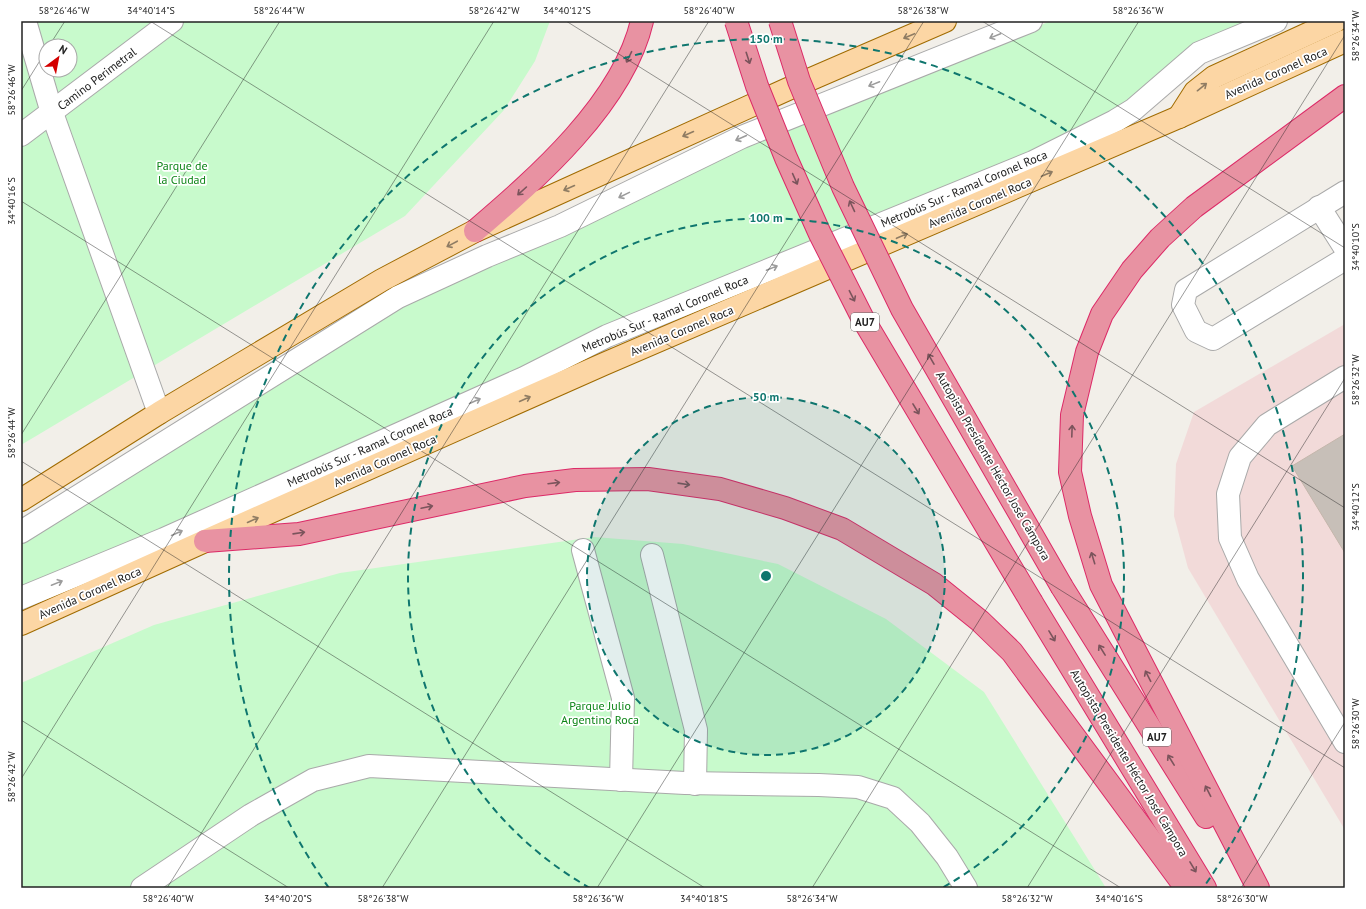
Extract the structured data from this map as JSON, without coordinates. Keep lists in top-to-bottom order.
{
  "streets": {
    "highway": ["AU7", "Autopista Presidente Héctor José Cámpora"],
    "main road": ["Avenida Coronel Roca"],
    "street": ["Camino Perimetral", "Metrobús Sur - Ramal Coronel Roca"]
  },
  "parks": ["Parque de la Ciudad", "Parque Julio Argentino Roca"],
  "north": "top right",
  "coordinates": [
    "58°26'46\"W",
    "34°40'14\"S",
    "58°26'44\"W",
    "58°26'42\"W",
    "34°40'12\"S",
    "58°26'40\"W",
    "58°26'38\"W",
    "58°26'36\"W",
    "58°26'34\"W",
    "34°40'16\"S",
    "34°40'10\"S",
    "58°26'32\"W",
    "58°26'30\"W",
    "34°40'20\"S",
    "34°40'18\"S"
  ],
  "rings": ["150 m", "100 m", "50 m"]
}
